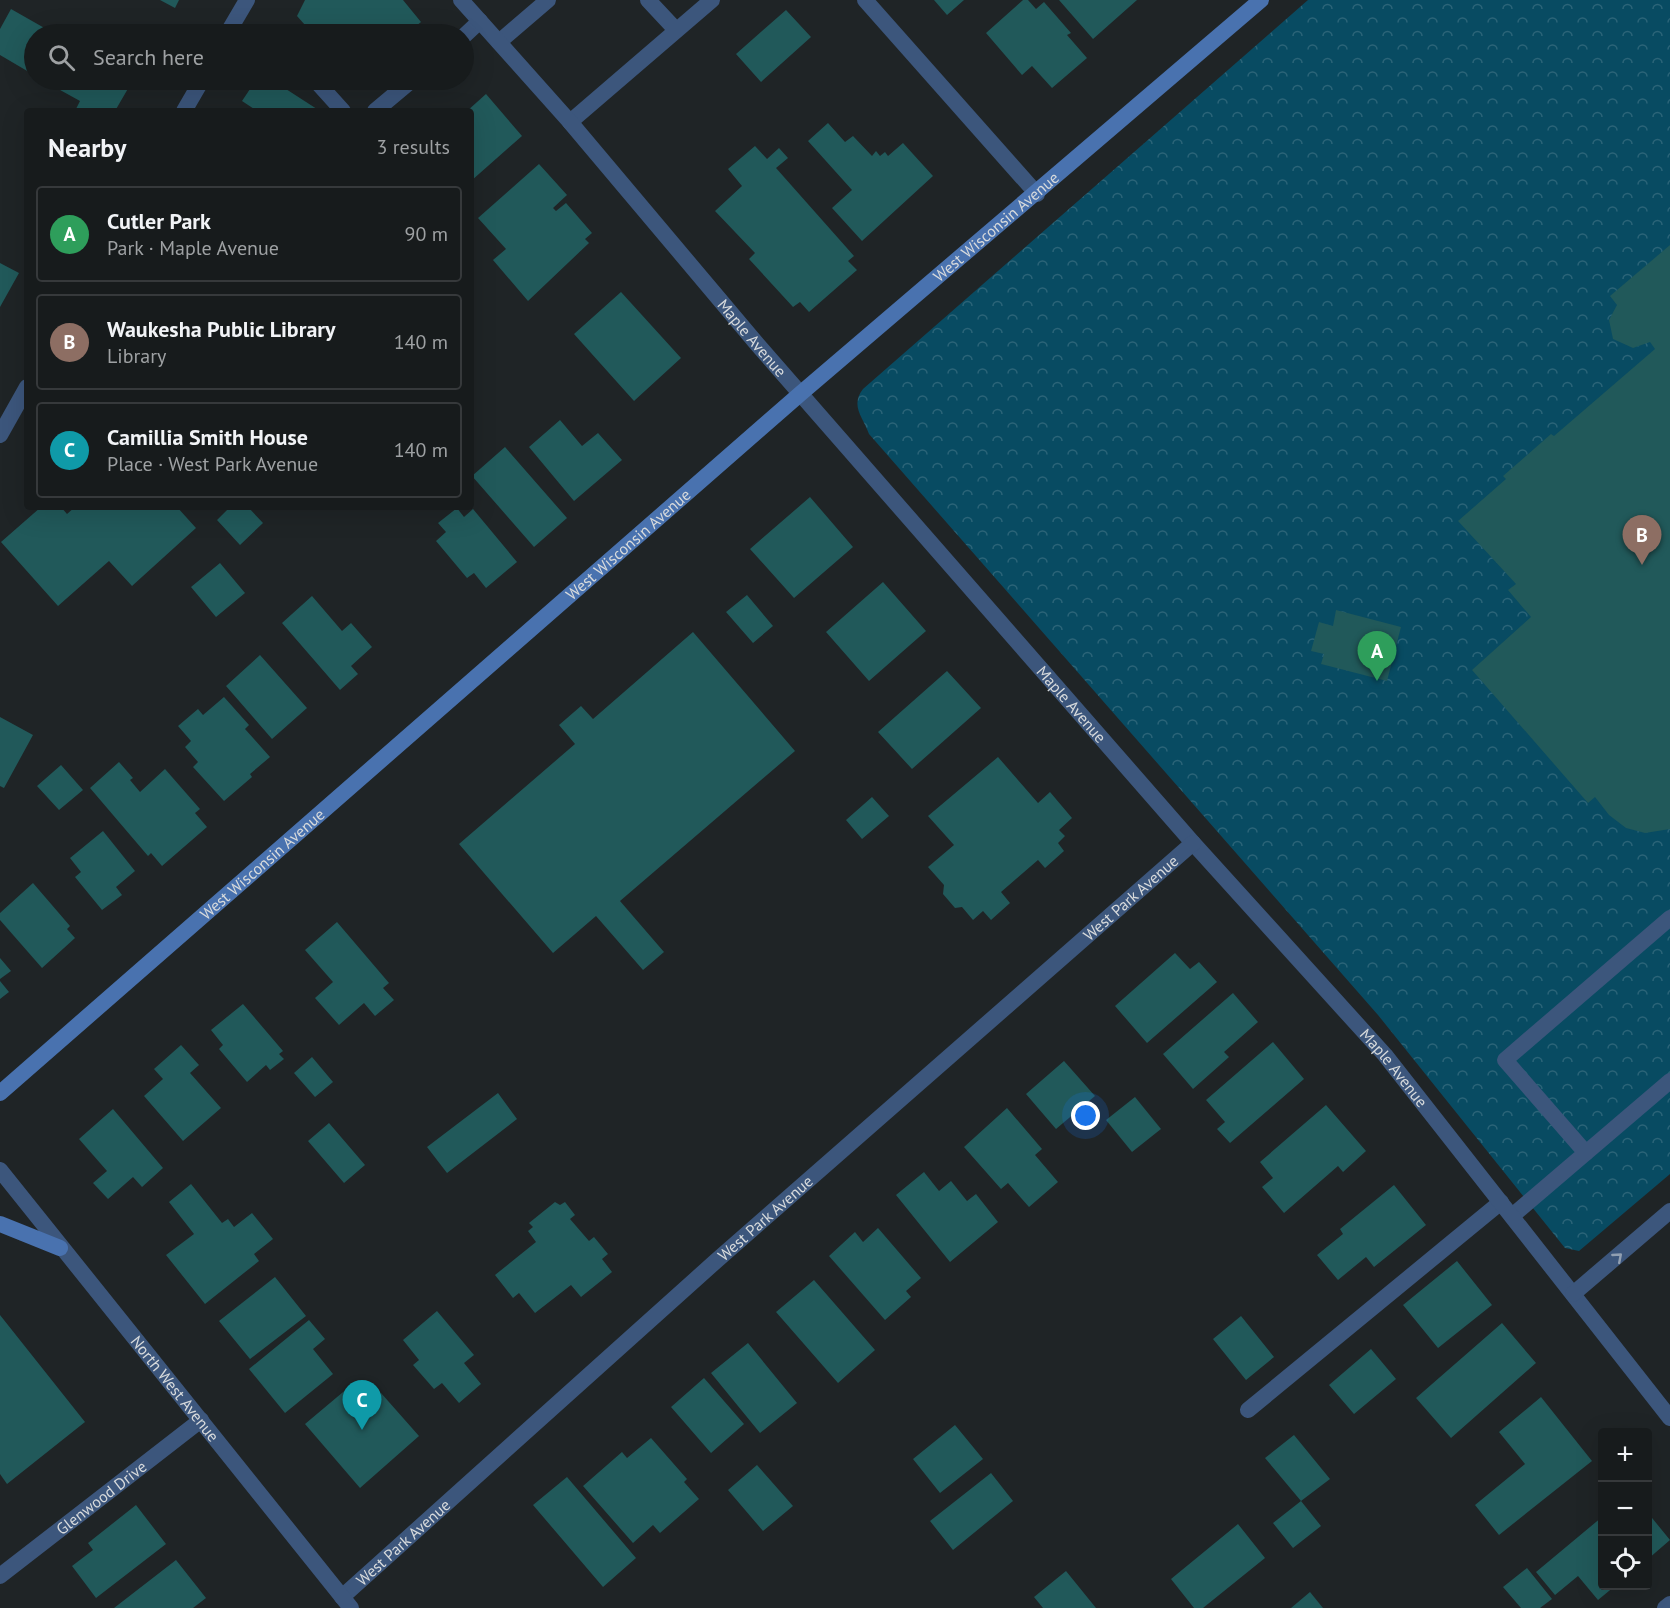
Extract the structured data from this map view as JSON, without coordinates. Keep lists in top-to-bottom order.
{
  "streets": {
    "main road": ["West Wisconsin Avenue"],
    "street": [
      "Maple Avenue",
      "West Park Avenue",
      "North West Avenue",
      "Glenwood Drive"
    ]
  },
  "crossings": [
    ["West Wisconsin Avenue", "Maple Avenue"],
    ["Maple Avenue", "West Park Avenue"],
    ["West Park Avenue", "North West Avenue"],
    ["North West Avenue", "Glenwood Drive"]
  ],
  "page": {
    "search": "Search here",
    "heading": ["Nearby", "3 results"],
    "list": [
      {
        "mark": "A",
        "name": "Cutler Park",
        "note": "Park · Maple Avenue",
        "value": "90 m"
      },
      {
        "mark": "B",
        "name": "Waukesha Public Library",
        "note": "Library",
        "value": "140 m"
      },
      {
        "mark": "C",
        "name": "Camillia Smith House",
        "note": "Place · West Park Avenue",
        "value": "140 m"
      }
    ],
    "pins": ["B", "A", "C"],
    "map_buttons": ["+", "−"]
  }
}
